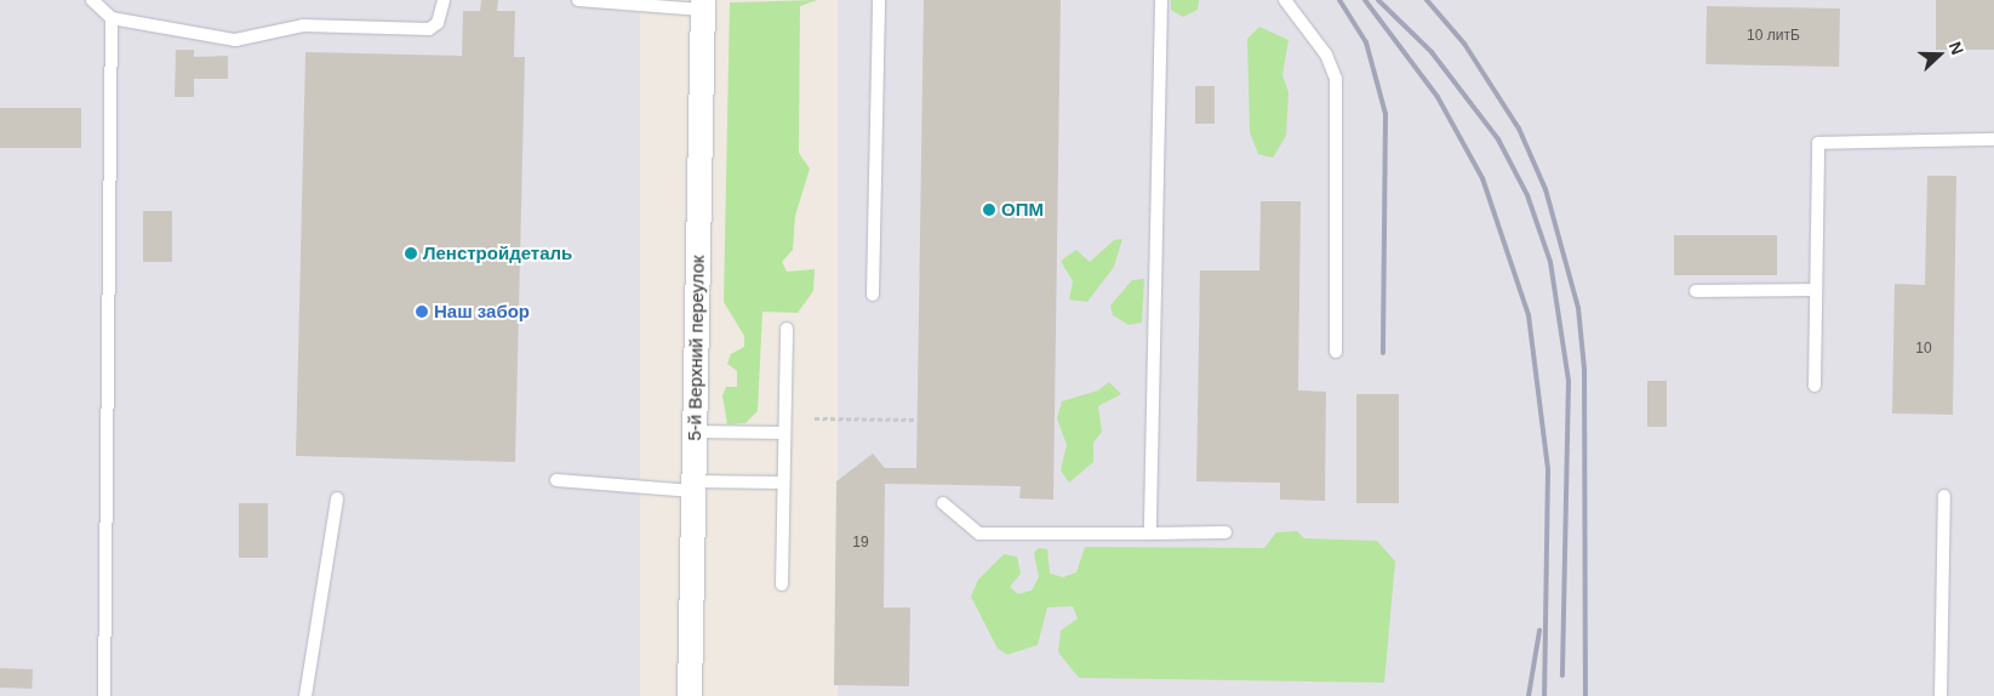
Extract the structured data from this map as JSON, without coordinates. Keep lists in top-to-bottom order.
{
  "streets": {
    "street": ["5-й Верхний переулок"]
  },
  "places": ["ОПМ", "Ленстройдеталь", "Наш забор"],
  "house_numbers": ["10 литБ", "10", "19"],
  "north": "right"
}
